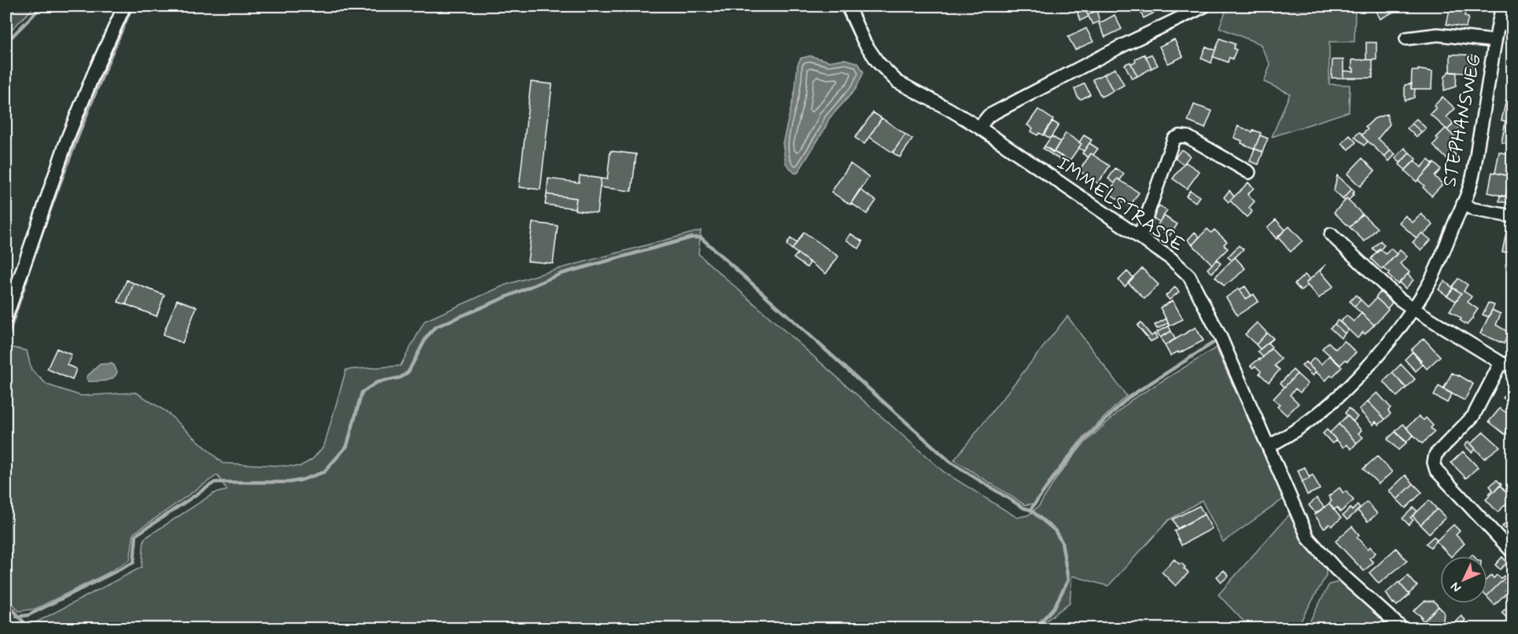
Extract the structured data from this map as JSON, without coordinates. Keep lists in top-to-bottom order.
{
  "streets": {
    "street": ["STEPHANSWEG", "IMMELSTRASSE"]
  },
  "crossings": [
    ["STEPHANSWEG", "IMMELSTRASSE"]
  ],
  "north": "bottom left"
}
